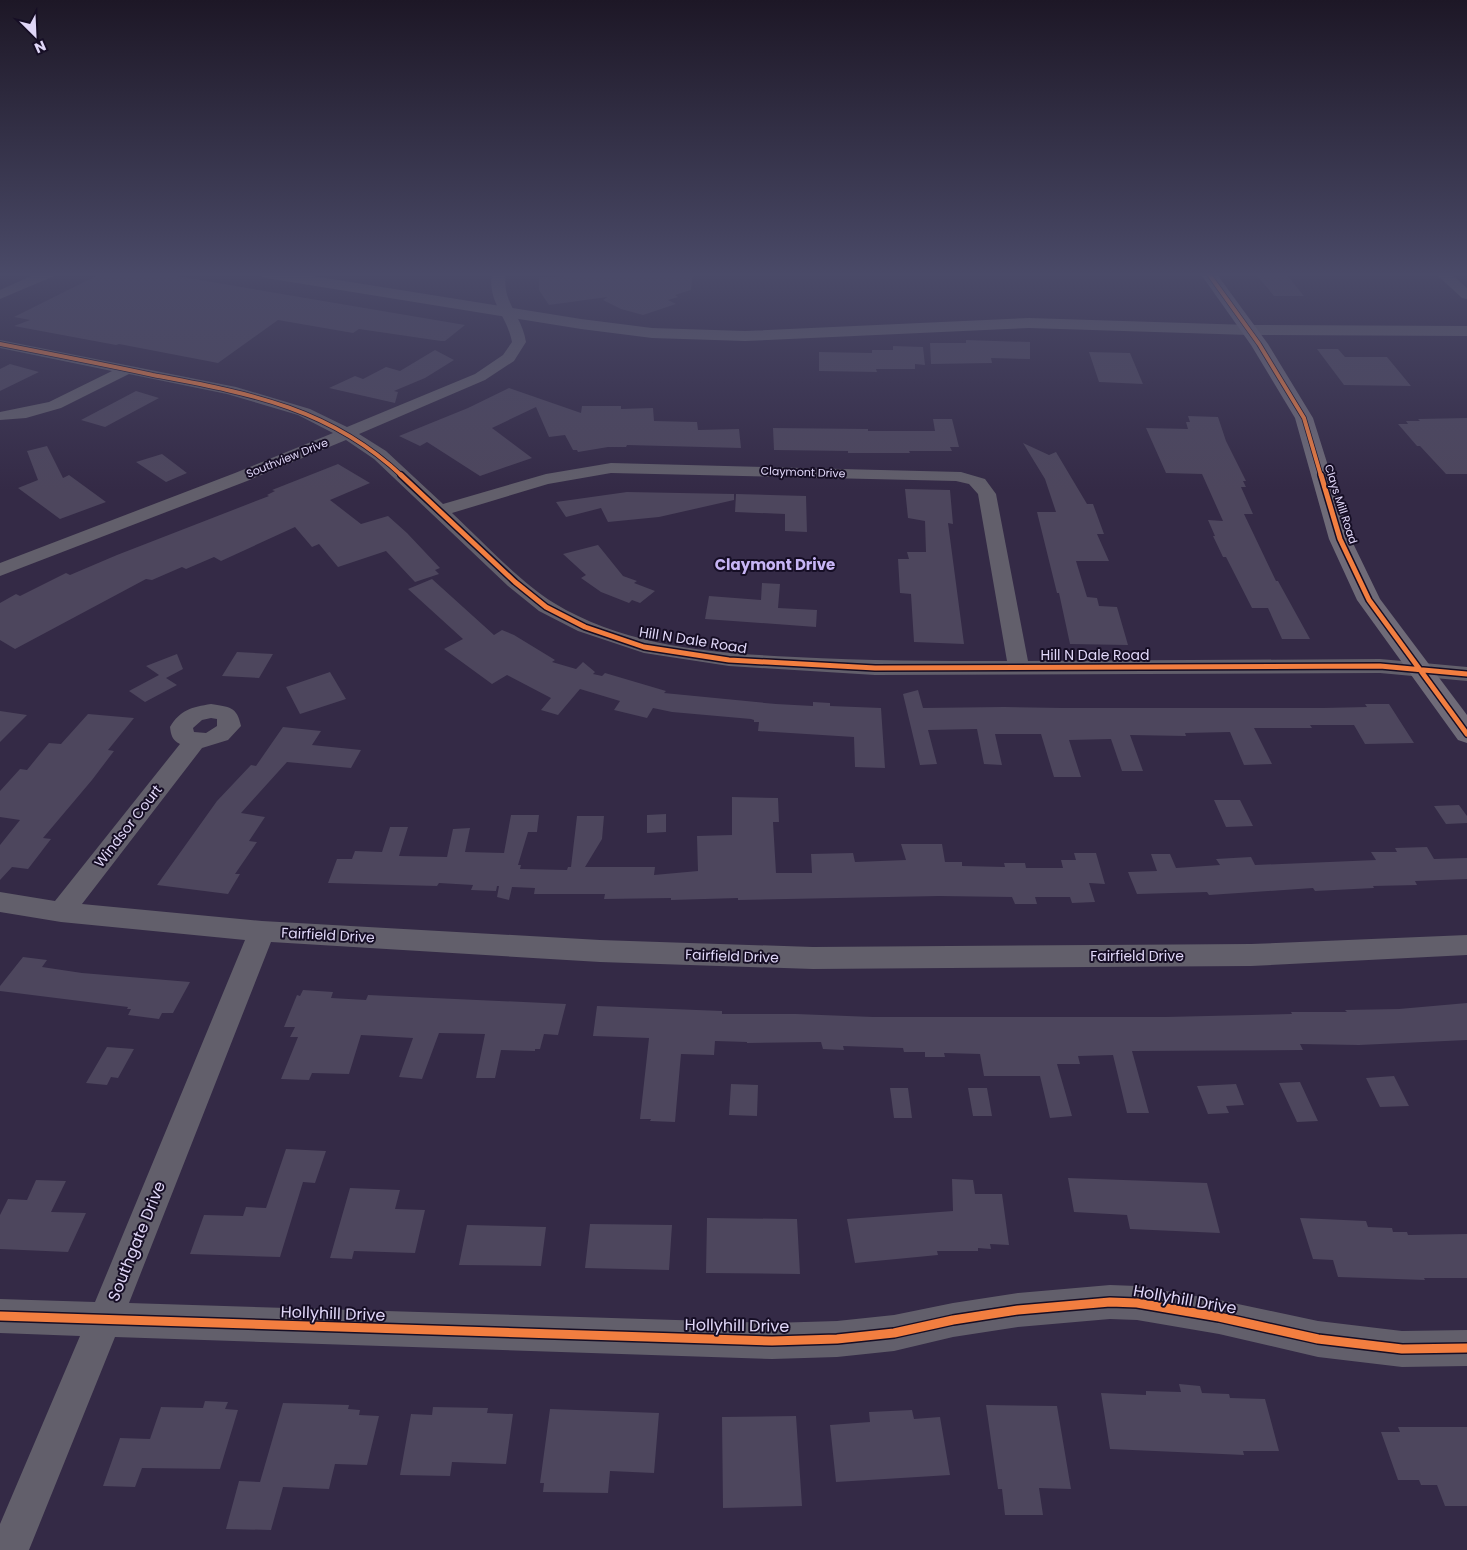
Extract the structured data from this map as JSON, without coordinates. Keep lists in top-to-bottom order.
{
  "streets": {
    "main road": ["Clays Mill Road"],
    "street": [
      "Southview Drive",
      "Claymont Drive",
      "Hill N Dale Road",
      "Windsor Court",
      "Fairfield Drive",
      "Southgate Drive",
      "Hollyhill Drive"
    ]
  },
  "crossings": [
    ["Southview Drive", "Hill N Dale Road"],
    ["Claymont Drive", "Hill N Dale Road"],
    ["Clays Mill Road", "Hill N Dale Road"],
    ["Windsor Court", "Fairfield Drive"],
    ["Fairfield Drive", "Southgate Drive"],
    ["Southgate Drive", "Hollyhill Drive"]
  ],
  "districts": ["Claymont Drive"],
  "north": "bottom right"
}
